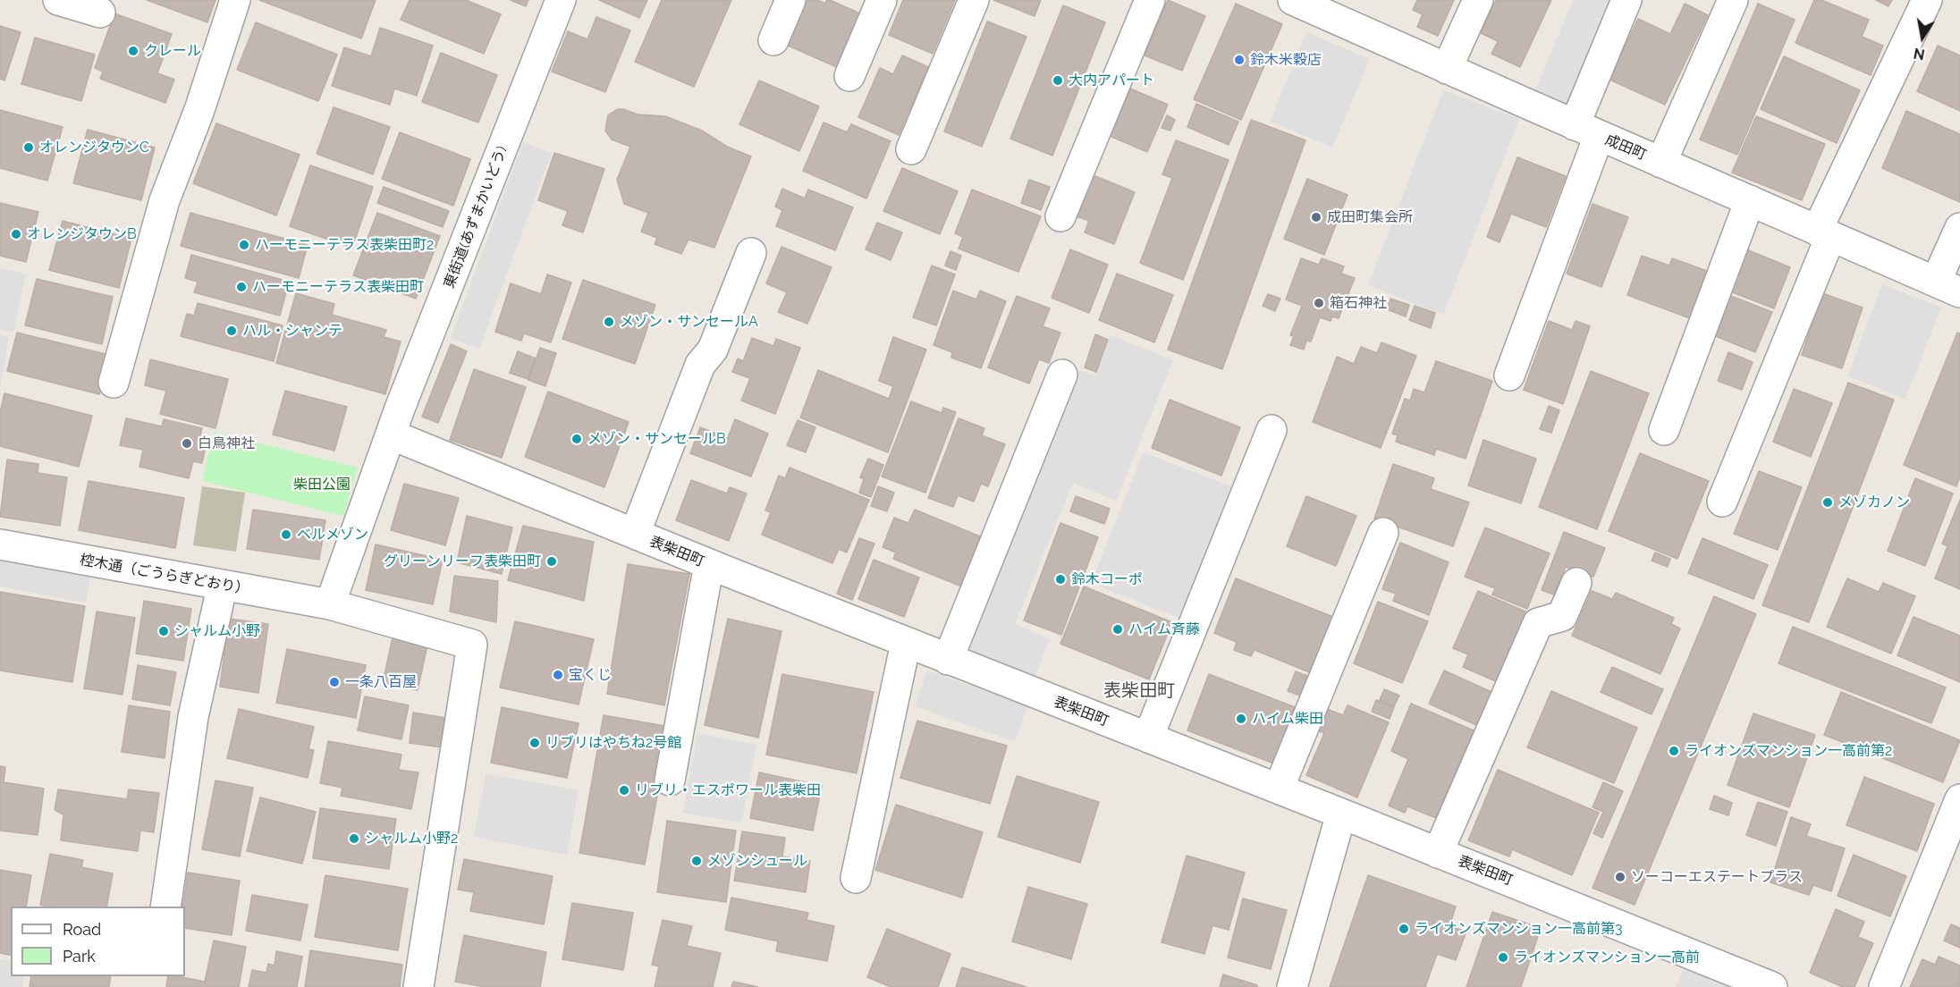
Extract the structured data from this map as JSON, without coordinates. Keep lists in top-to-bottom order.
{
  "streets": {
    "street": [
      "成田町",
      "東街道(あずまかいどう)",
      "表柴田町",
      "椌木通（ごうらぎどおり）"
    ]
  },
  "crossings": [
    ["東街道(あずまかいどう)", "表柴田町"],
    ["東街道(あずまかいどう)", "椌木通（ごうらぎどおり）"]
  ],
  "districts": ["表柴田町"],
  "parks": ["柴田公園"],
  "places": [
    "クレール",
    "鈴木米穀店",
    "大内アパート",
    "オレンジタウンC",
    "成田町集会所",
    "オレンジタウンB",
    "ハーモニーテラス表柴田町2",
    "ハーモニーテラス表柴田町",
    "箱石神社",
    "メゾン・サンセールA",
    "ハル・シャンテ",
    "メゾン・サンセールB",
    "白鳥神社",
    "メゾカノン",
    "ベルメゾン",
    "グリーンリーフ表柴田町",
    "鈴木コーポ",
    "ハイム斉藤",
    "シャルム小野",
    "宝くじ",
    "一条八百屋",
    "ハイム柴田",
    "リブリはやちね2号館",
    "ライオンズマンション一高前第2",
    "リブリ・エスポワール表柴田",
    "シャルム小野2",
    "メゾンシュール",
    "ソーコーエステートプラス",
    "ライオンズマンション一高前第3",
    "ライオンズマンション一高前"
  ],
  "legend": ["Road", "Park"],
  "north": "bottom"
}
